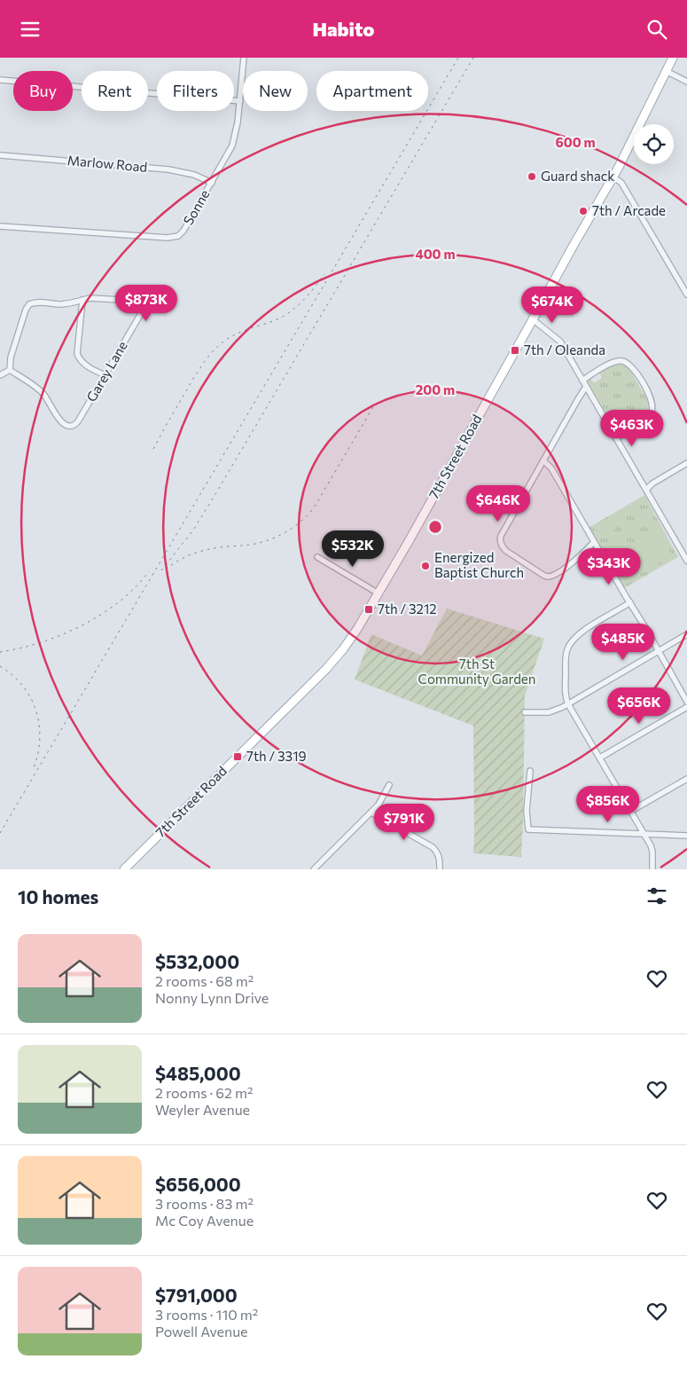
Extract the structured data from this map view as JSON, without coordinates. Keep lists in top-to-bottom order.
{
  "streets": {
    "main road": ["7th Street Road"],
    "street": ["Marlow Road", "Sonne", "Garey Lane"]
  },
  "crossings": [
    ["Marlow Road", "Sonne"]
  ],
  "parks": ["7th St Community Garden"],
  "places": {
    "other": ["Guard shack", "7th / Arcade", "Energized Baptist Church"],
    "transit": ["7th / Oleanda", "7th / 3212", "7th / 3319"]
  },
  "page": {
    "header": "Habito",
    "chip": [
      "Buy",
      "Rent",
      "Filters",
      "New",
      "Apartment"
    ],
    "price": [
      "$873K",
      "$674K",
      "$463K",
      "$646K",
      "$532K",
      "$343K",
      "$485K",
      "$656K",
      "$856K",
      "$791K"
    ],
    "heading": "10 homes",
    "list": [
      {
        "name": "$532,000",
        "note": "2 rooms · 68 m² · Nonny Lynn Drive"
      },
      {
        "name": "$485,000",
        "note": "2 rooms · 62 m² · Weyler Avenue"
      },
      {
        "name": "$656,000",
        "note": "3 rooms · 83 m² · Mc Coy Avenue"
      },
      {
        "name": "$791,000",
        "note": "3 rooms · 110 m² · Powell Avenue"
      }
    ]
  },
  "rings": ["600 m", "400 m", "200 m"]
}
